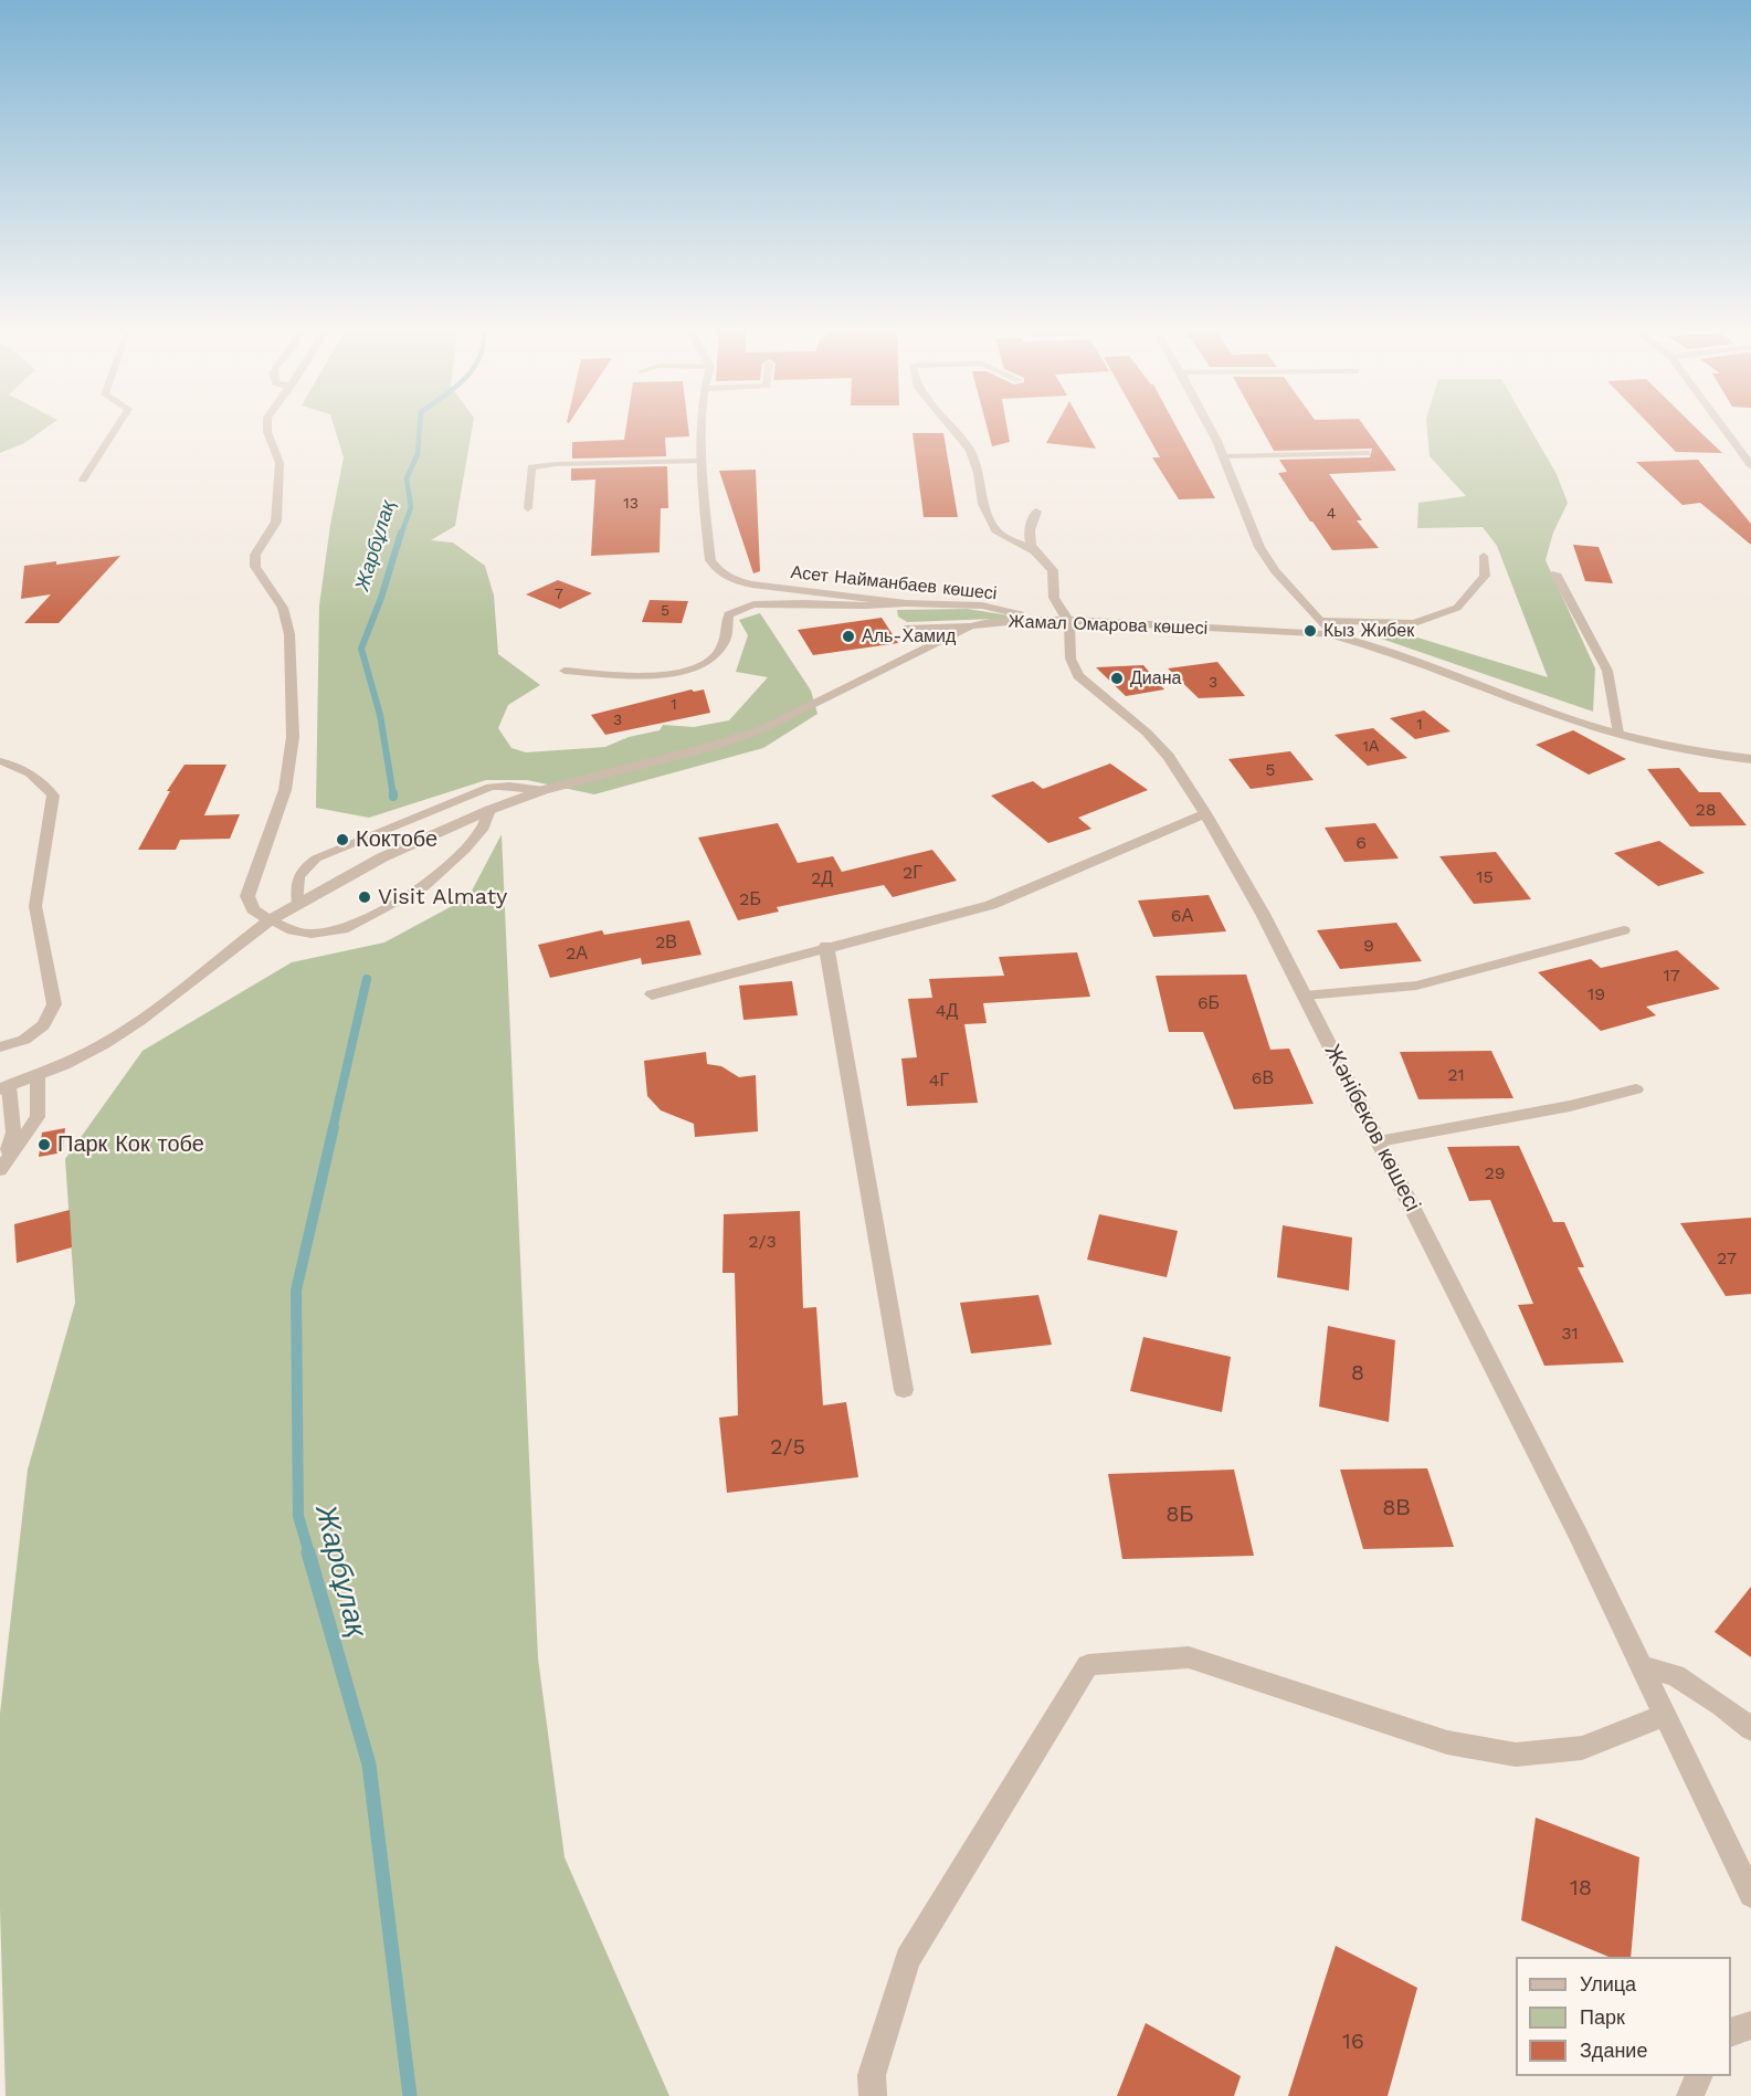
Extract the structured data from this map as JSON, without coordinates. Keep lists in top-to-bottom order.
{
  "streets": {
    "street": ["Асет Найманбаев көшесі", "Жамал Омарова көшесі", "Жәнібеков көшесі"]
  },
  "crossings": [
    ["Асет Найманбаев көшесі", "Жамал Омарова көшесі"],
    ["Жамал Омарова көшесі", "Жәнібеков көшесі"]
  ],
  "water": ["Жарбұлақ"],
  "places": [
    "Кыз Жибек",
    "Аль-Хамид",
    "Диана",
    "Коктобе",
    "Visit Almaty",
    "Парк Кок тобе"
  ],
  "house_numbers": [
    "13",
    "4",
    "7",
    "5",
    "3",
    "1",
    "3",
    "1",
    "1А",
    "5",
    "28",
    "6",
    "2Г",
    "15",
    "2Д",
    "2Б",
    "6А",
    "2В",
    "9",
    "2А",
    "17",
    "19",
    "6Б",
    "4Д",
    "21",
    "6В",
    "4Г",
    "29",
    "2/3",
    "27",
    "31",
    "8",
    "2/5",
    "8В",
    "8Б",
    "18",
    "16"
  ],
  "legend": ["Улица", "Парк", "Здание"]
}
